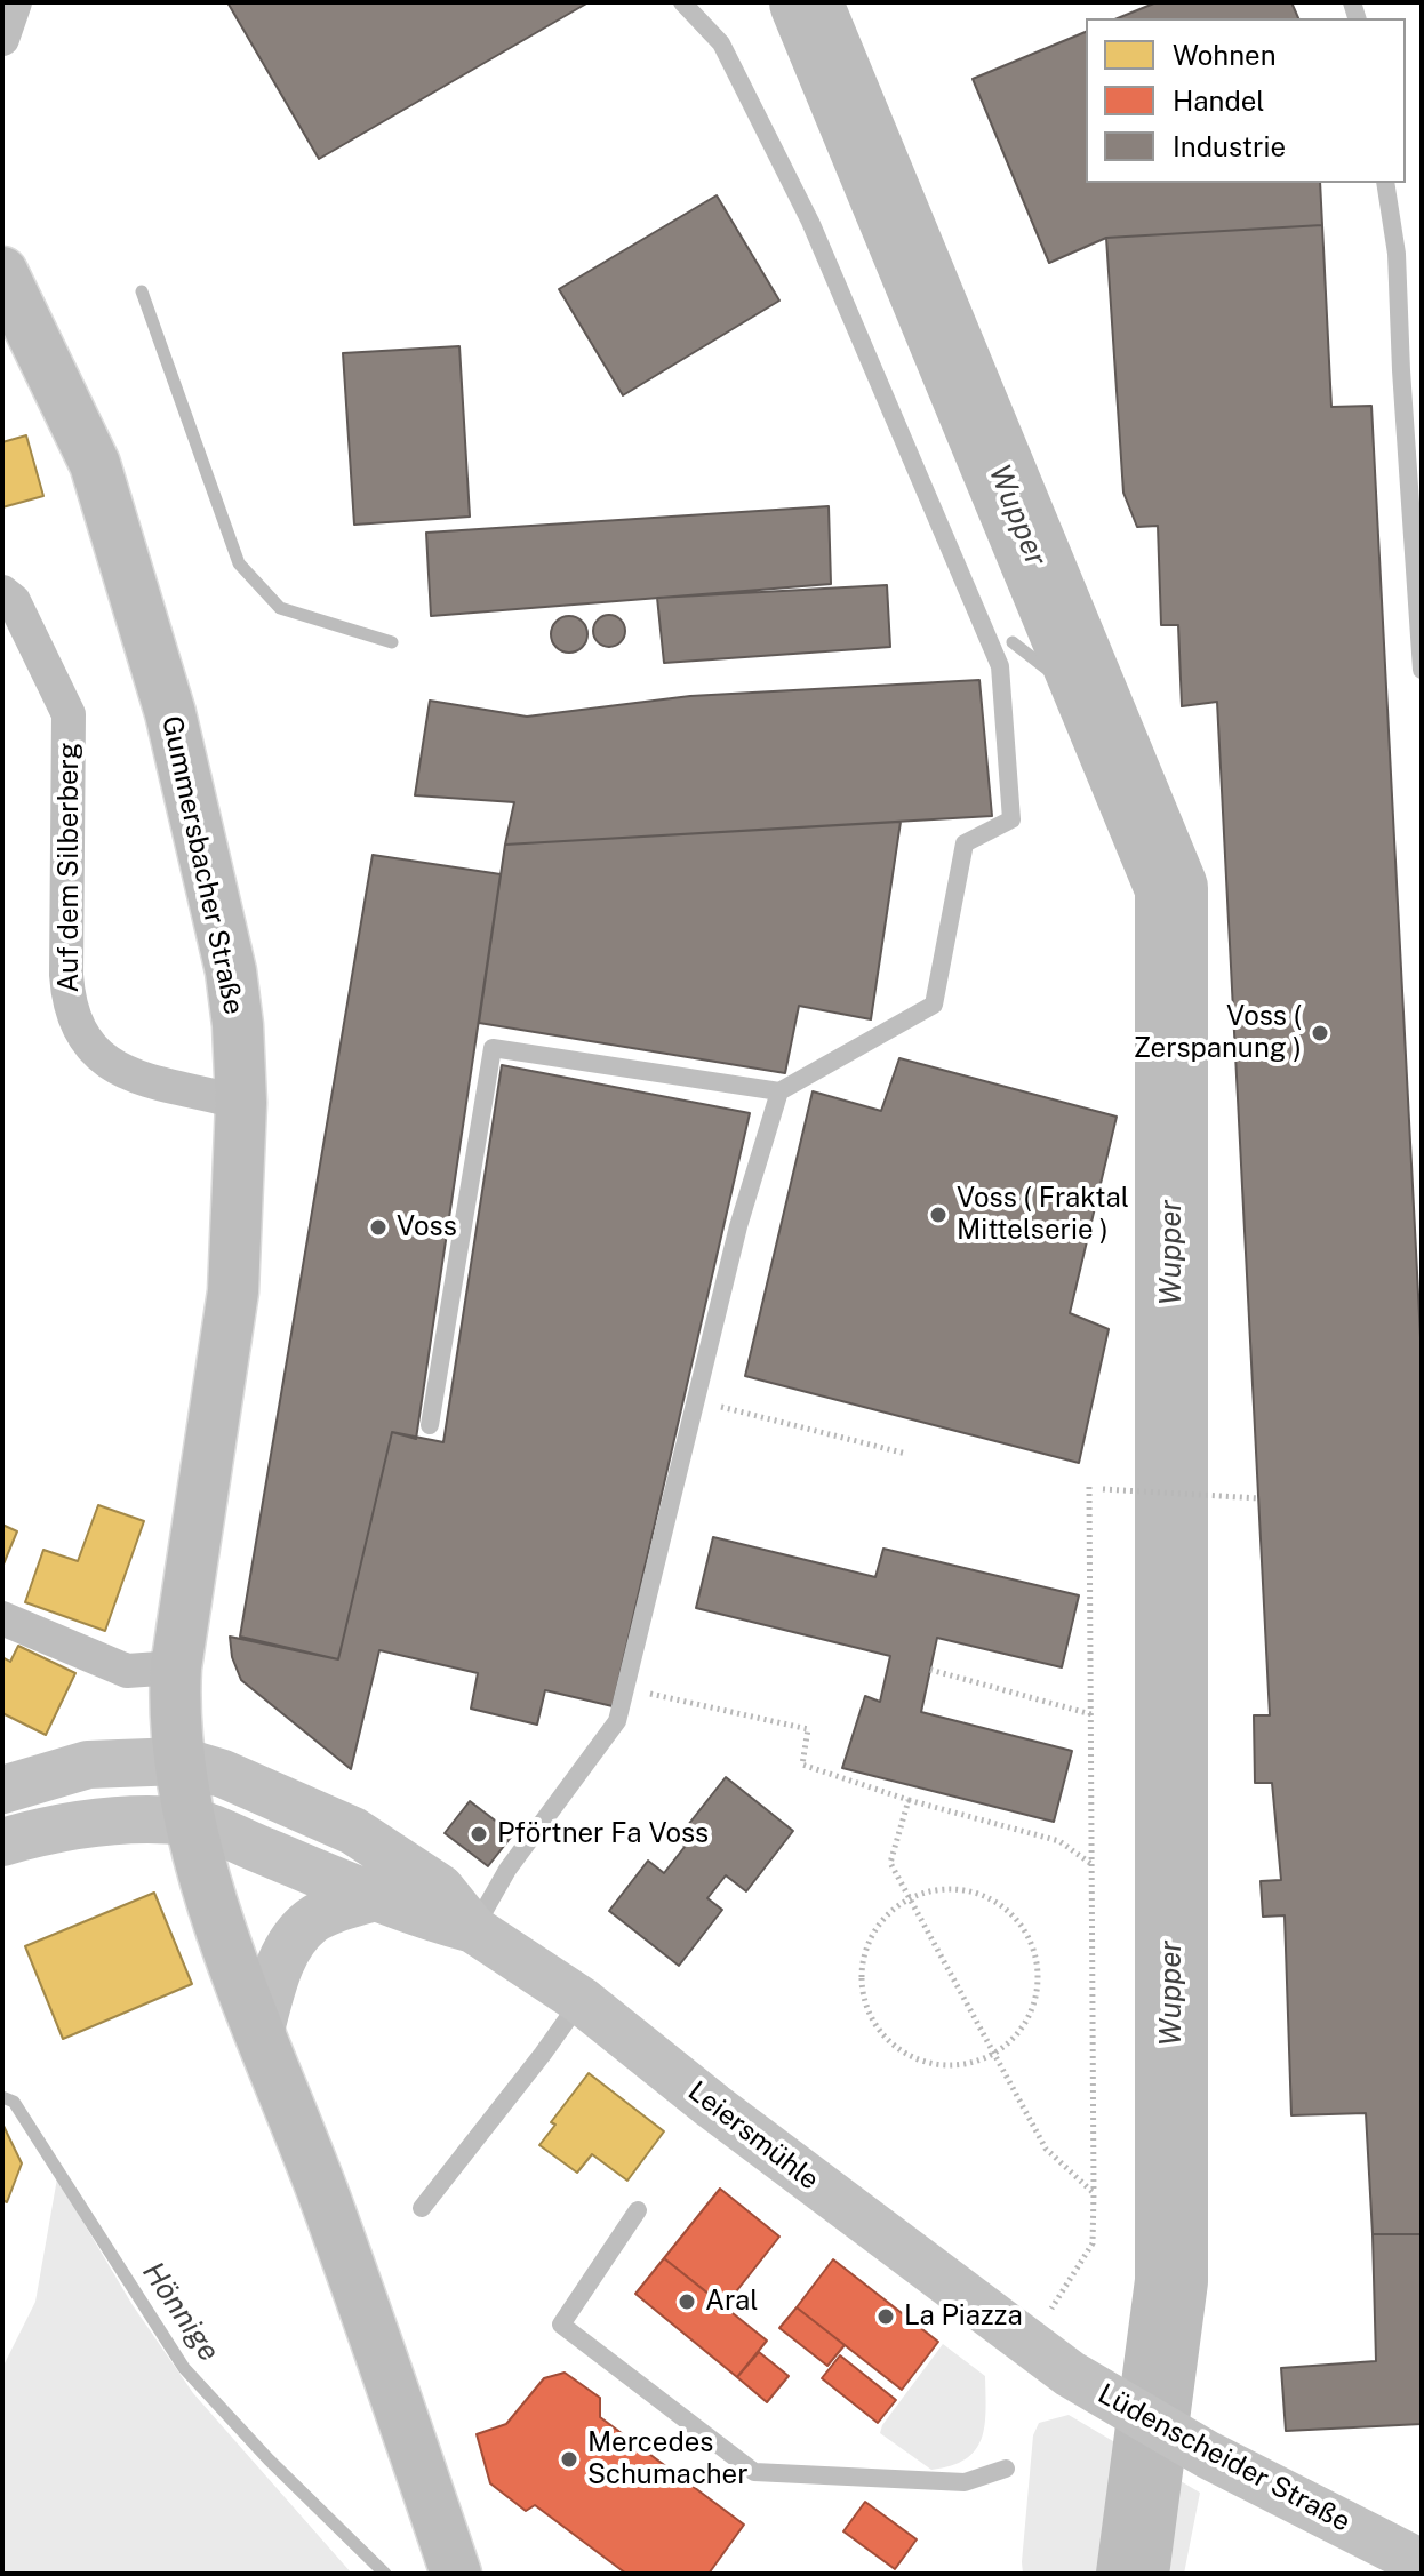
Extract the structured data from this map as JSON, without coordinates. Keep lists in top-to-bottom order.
{
  "streets": {
    "main road": ["Gummersbacher Straße", "Leiersmühle", "Lüdenscheider Straße"],
    "street": ["Auf dem Silberberg"]
  },
  "crossings": [
    ["Gummersbacher Straße", "Auf dem Silberberg"],
    ["Gummersbacher Straße", "Leiersmühle"],
    ["Leiersmühle", "Lüdenscheider Straße"]
  ],
  "water": ["Wupper", "Hönnige"],
  "places": [
    "Voss ( Zerspanung )",
    "Voss ( Fraktal Mittelserie )",
    "Voss",
    "Pförtner Fa Voss",
    "Aral",
    "La Piazza",
    "Mercedes Schumacher"
  ],
  "legend": ["Wohnen", "Handel", "Industrie"]
}
